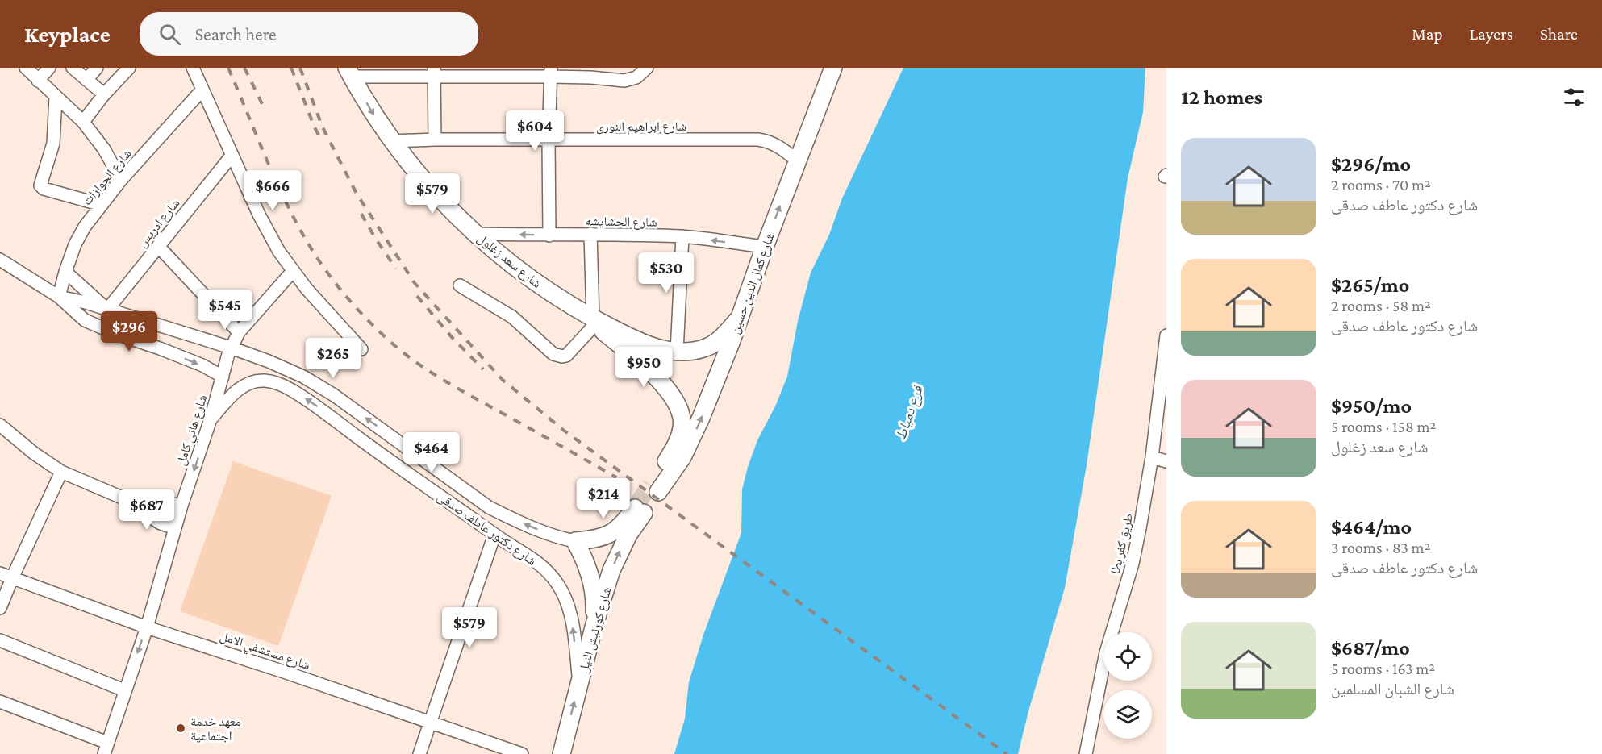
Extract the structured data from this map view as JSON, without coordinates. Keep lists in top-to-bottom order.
{
  "streets": {
    "main road": [
      "شارع سعد زغلول",
      "شارع كمال الدين حسين",
      "شارع دكتور عاطف صدقى",
      "شارع كورنيش النيل"
    ],
    "street": [
      "شارع ابراهيم النورى",
      "شارع الجوازات",
      "شارع الحشايشه",
      "شارع ادريس",
      "شارع هاني كامل",
      "طريق كفر بطا",
      "شارع مستشفي الامل"
    ]
  },
  "crossings": [
    ["شارع ابراهيم النورى", "شارع سعد زغلول"],
    ["شارع ابراهيم النورى", "شارع كمال الدين حسين"],
    ["شارع الجوازات", "شارع دكتور عاطف صدقى"],
    ["شارع الحشايشه", "شارع سعد زغلول"],
    ["شارع الحشايشه", "شارع كمال الدين حسين"],
    ["شارع ادريس", "شارع دكتور عاطف صدقى"],
    ["شارع سعد زغلول", "شارع كمال الدين حسين"],
    ["شارع هاني كامل", "شارع دكتور عاطف صدقى"],
    ["شارع هاني كامل", "شارع مستشفي الامل"],
    ["شارع دكتور عاطف صدقى", "شارع كورنيش النيل"]
  ],
  "one_way": [
    "شارع الحشايشه",
    "شارع كمال الدين حسين",
    "شارع دكتور عاطف صدقى",
    "شارع كورنيش النيل"
  ],
  "water": ["فرع دمياط"],
  "places": ["معهد خدمة اجتماعية"],
  "page": {
    "header": "Keyplace",
    "search": "Search here",
    "nav": ["Map", "Layers", "Share"],
    "heading": "12 homes",
    "price": [
      "$604",
      "$666",
      "$579",
      "$530",
      "$545",
      "$296",
      "$265",
      "$950",
      "$464",
      "$214",
      "$687",
      "$579"
    ],
    "list": [
      {
        "name": "$296/mo",
        "note": "2 rooms · 70 m² · شارع دكتور عاطف صدقى"
      },
      {
        "name": "$265/mo",
        "note": "2 rooms · 58 m² · شارع دكتور عاطف صدقى"
      },
      {
        "name": "$950/mo",
        "note": "5 rooms · 158 m² · شارع سعد زغلول"
      },
      {
        "name": "$464/mo",
        "note": "3 rooms · 83 m² · شارع دكتور عاطف صدقى"
      },
      {
        "name": "$687/mo",
        "note": "5 rooms · 163 m² · شارع الشبان المسلمين"
      }
    ]
  }
}
